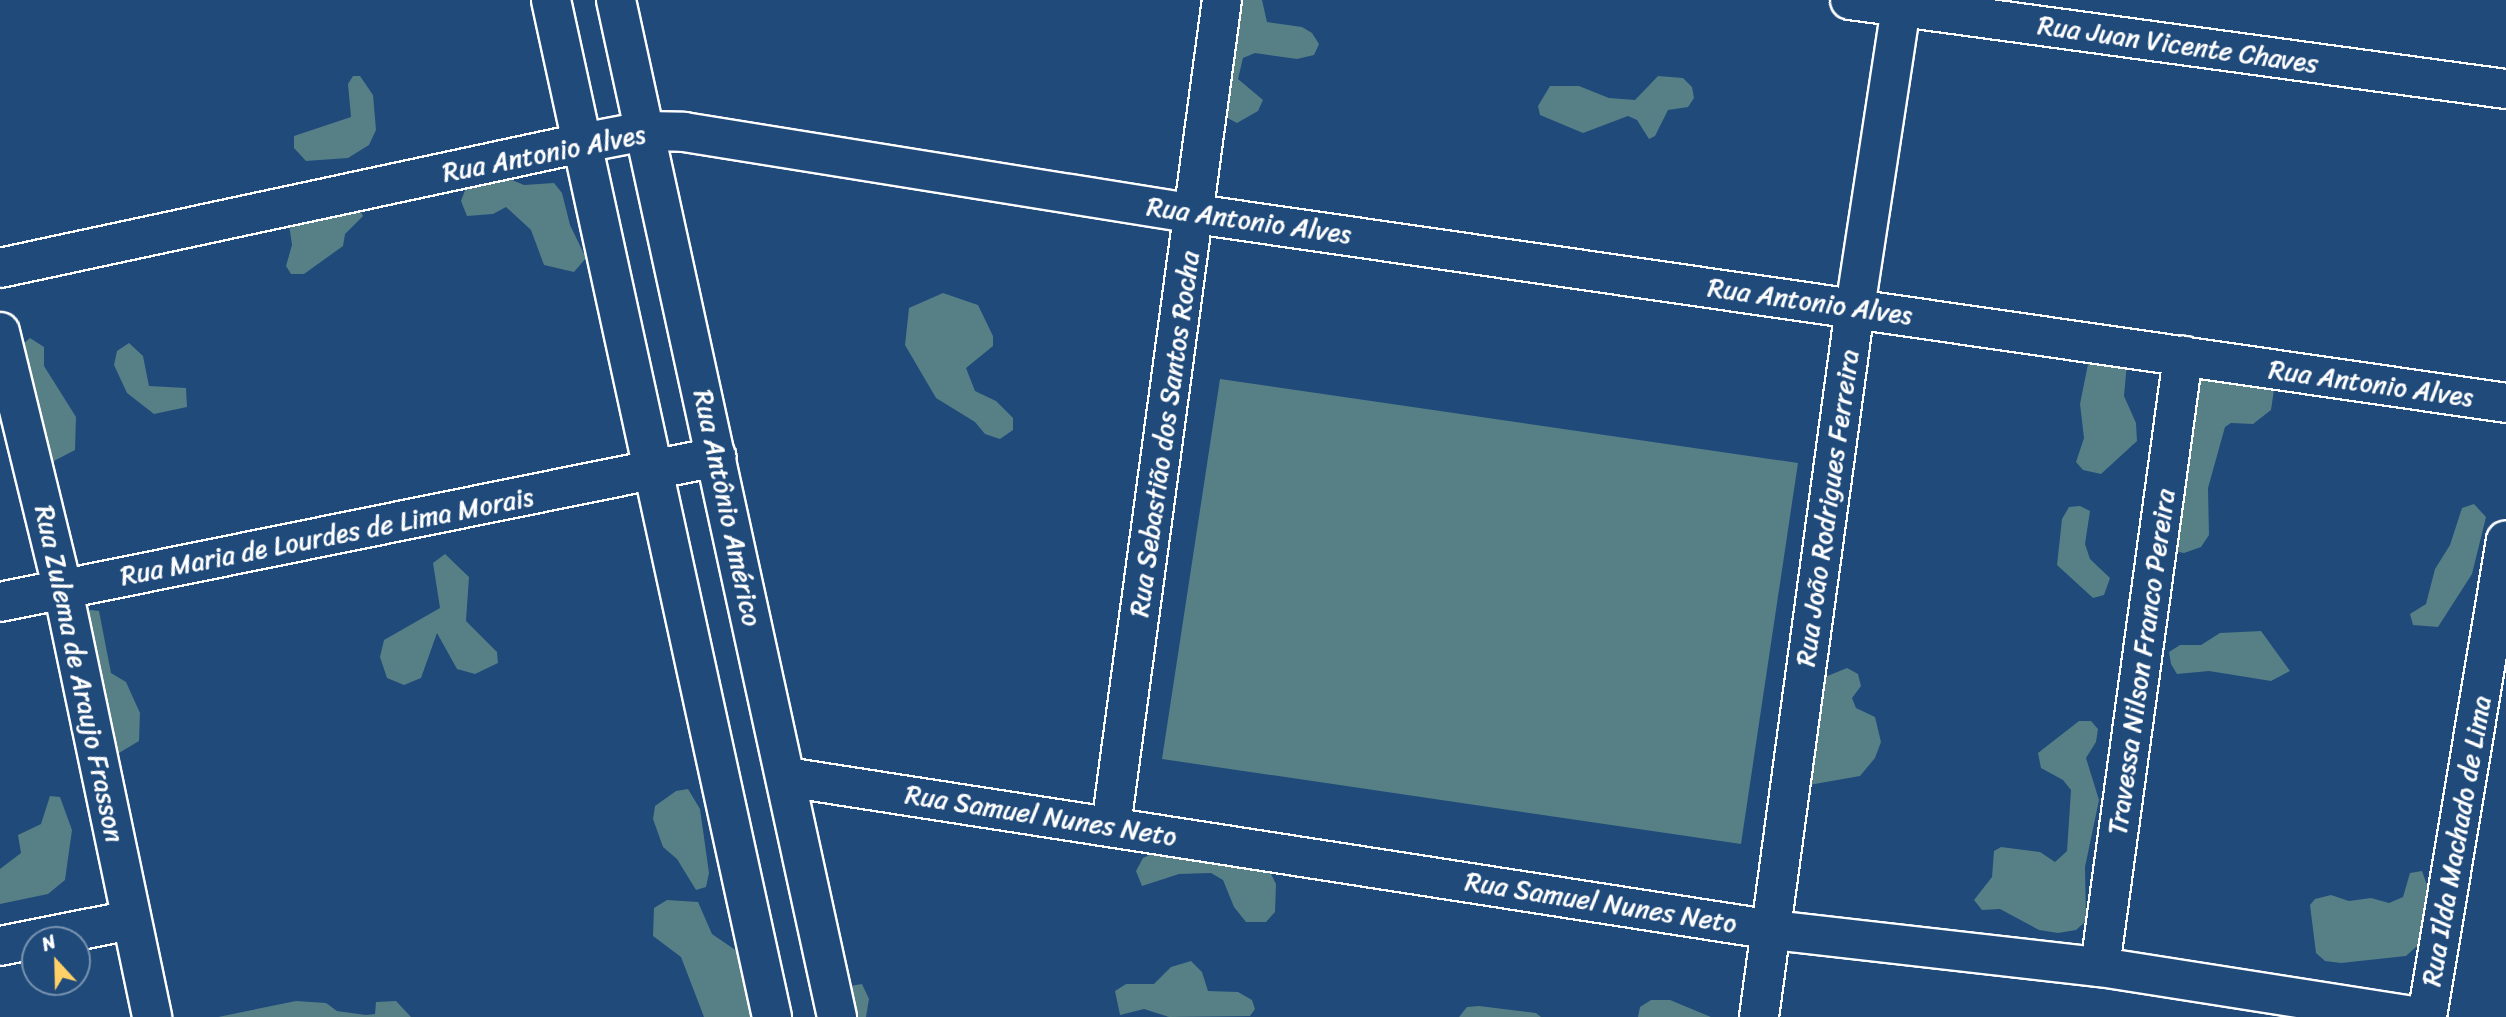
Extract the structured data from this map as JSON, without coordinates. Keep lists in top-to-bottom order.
{
  "streets": {
    "street": [
      "Rua Juan Vicente Chaves",
      "Rua Antonio Alves",
      "Rua Sebastião dos Santos Rocha",
      "Rua Antônio Américo",
      "Rua João Rodrigues Ferreira",
      "Rua Maria de Lourdes de Lima Morais",
      "Travessa Nilson Franco Pereira",
      "Rua Zulema de Araujo Frasson",
      "Rua Samuel Nunes Neto",
      "Rua Ilda Machado de Lima"
    ]
  },
  "crossings": [
    ["Rua Juan Vicente Chaves", "Rua João Rodrigues Ferreira"],
    ["Rua Antonio Alves", "Rua Sebastião dos Santos Rocha"],
    ["Rua Antonio Alves", "Rua Antônio Américo"],
    ["Rua Antonio Alves", "Rua João Rodrigues Ferreira"],
    ["Rua Antonio Alves", "Travessa Nilson Franco Pereira"],
    ["Rua Sebastião dos Santos Rocha", "Rua Samuel Nunes Neto"],
    ["Rua Antônio Américo", "Rua Maria de Lourdes de Lima Morais"],
    ["Rua Antônio Américo", "Rua Samuel Nunes Neto"],
    ["Rua João Rodrigues Ferreira", "Rua Samuel Nunes Neto"],
    ["Rua Maria de Lourdes de Lima Morais", "Rua Zulema de Araujo Frasson"],
    ["Travessa Nilson Franco Pereira", "Rua Samuel Nunes Neto"]
  ],
  "north": "top"
}
